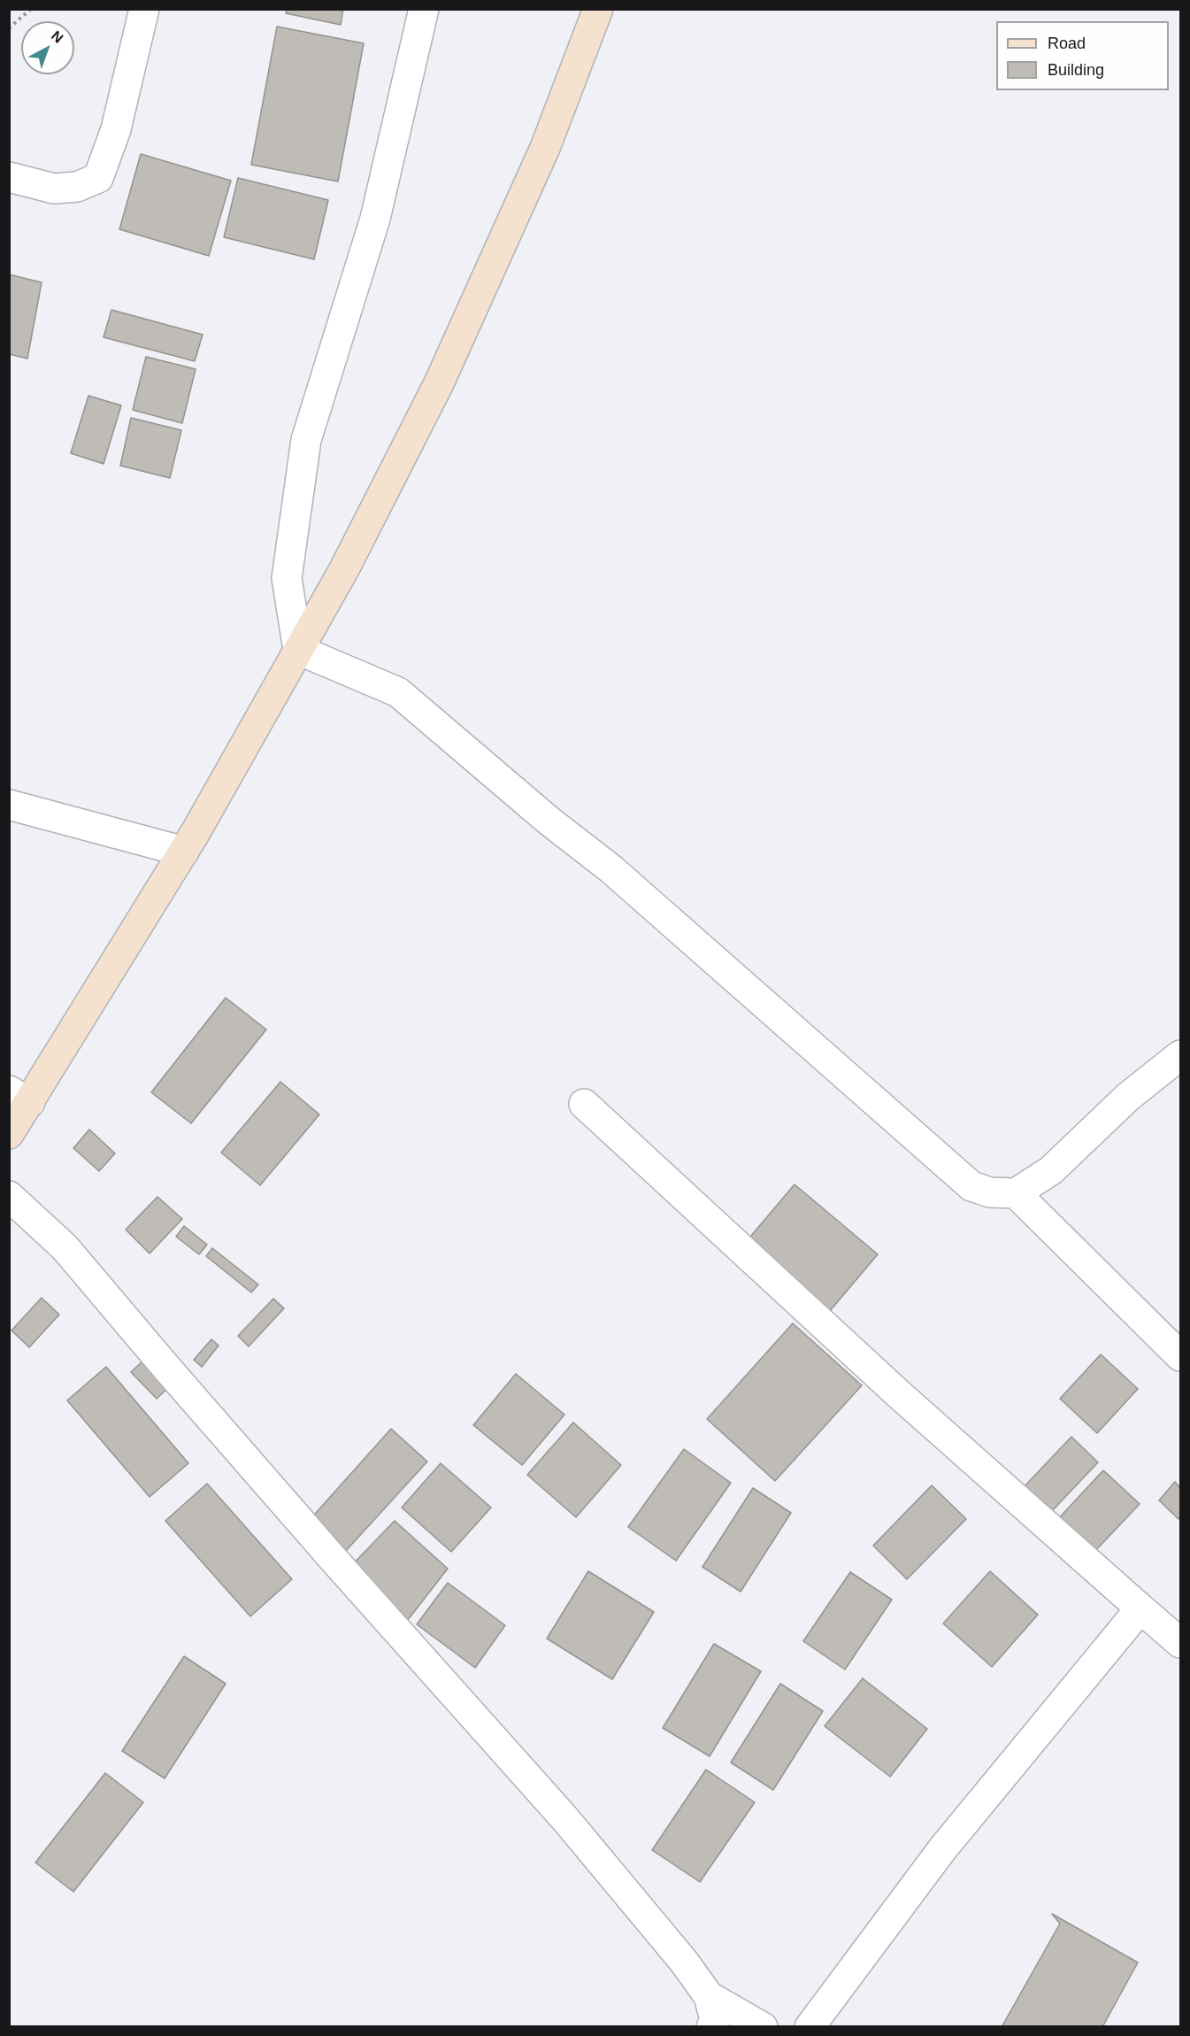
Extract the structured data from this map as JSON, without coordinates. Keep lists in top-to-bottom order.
{
  "legend": ["Road", "Building"],
  "north": "top right"
}
